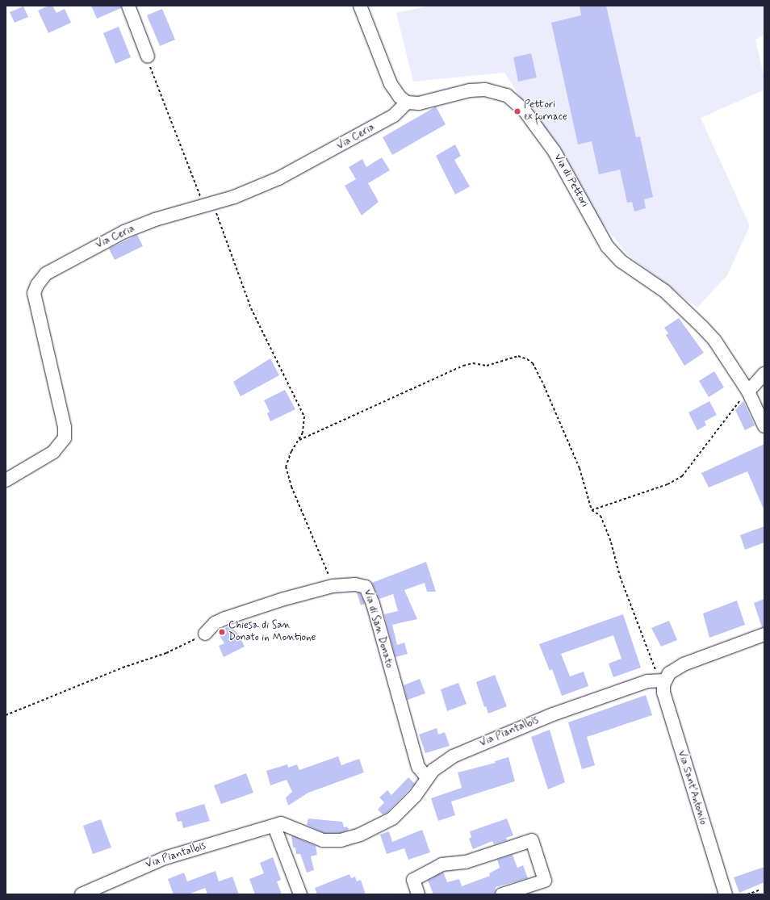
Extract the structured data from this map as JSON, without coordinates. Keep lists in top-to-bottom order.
{
  "streets": {
    "street": [
      "Via Ceria",
      "Via di Pettori",
      "Via di San Donato",
      "Via Piantalbis",
      "Via Sant'Antonio"
    ]
  },
  "crossings": [
    ["Via Ceria", "Via di Pettori"],
    ["Via di San Donato", "Via Piantalbis"],
    ["Via Piantalbis", "Via Sant'Antonio"]
  ],
  "places": ["Pettori ex fornace", "Chiesa di San Donato in Montione"]
}
